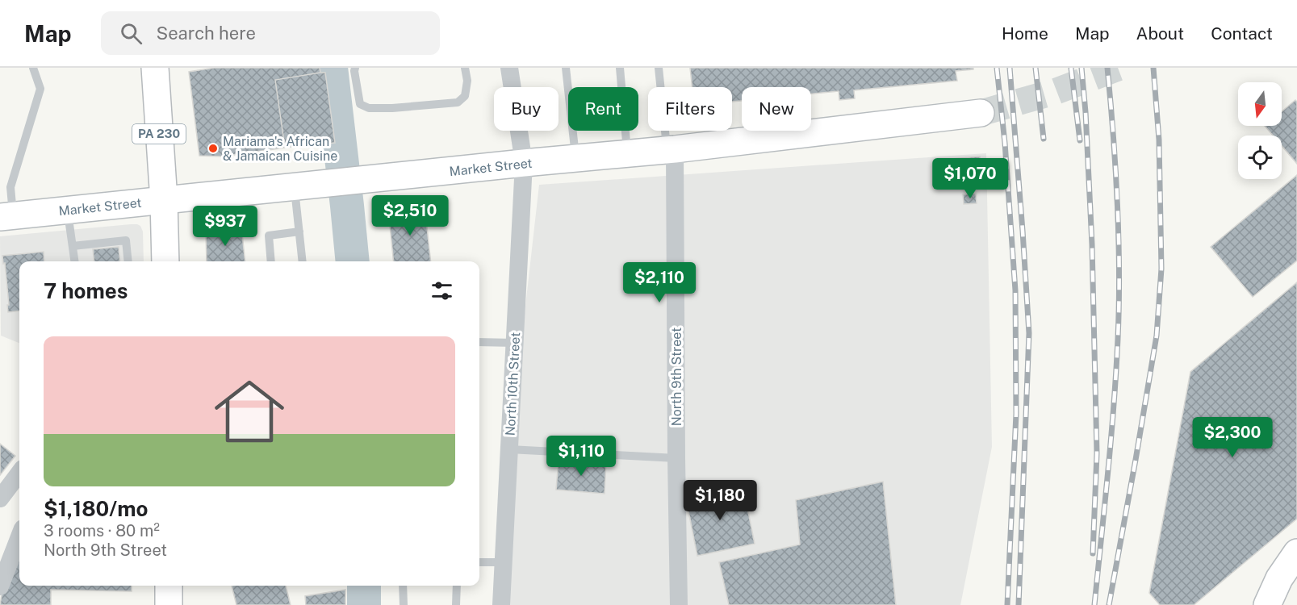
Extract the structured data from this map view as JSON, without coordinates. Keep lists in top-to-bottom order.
{
  "streets": {
    "main road": ["PA 230", "Market Street"],
    "street": ["North 9th Street", "North 10th Street"]
  },
  "crossings": [
    ["PA 230", "Market Street"],
    ["Market Street", "North 9th Street"],
    ["Market Street", "North 10th Street"]
  ],
  "places": ["Mariama's African & Jamaican Cuisine"],
  "north": "bottom",
  "page": {
    "header": "Map",
    "search": "Search here",
    "nav": [
      "Home",
      "Map",
      "About",
      "Contact"
    ],
    "chip": [
      "Buy",
      "Rent",
      "Filters",
      "New"
    ],
    "price": [
      "$1,070",
      "$2,510",
      "$937",
      "$2,110",
      "$2,300",
      "$1,110",
      "$1,180"
    ],
    "heading": "7 homes",
    "list": [
      {
        "name": "$1,180/mo",
        "note": "3 rooms · 80 m² · North 9th Street"
      }
    ]
  }
}
